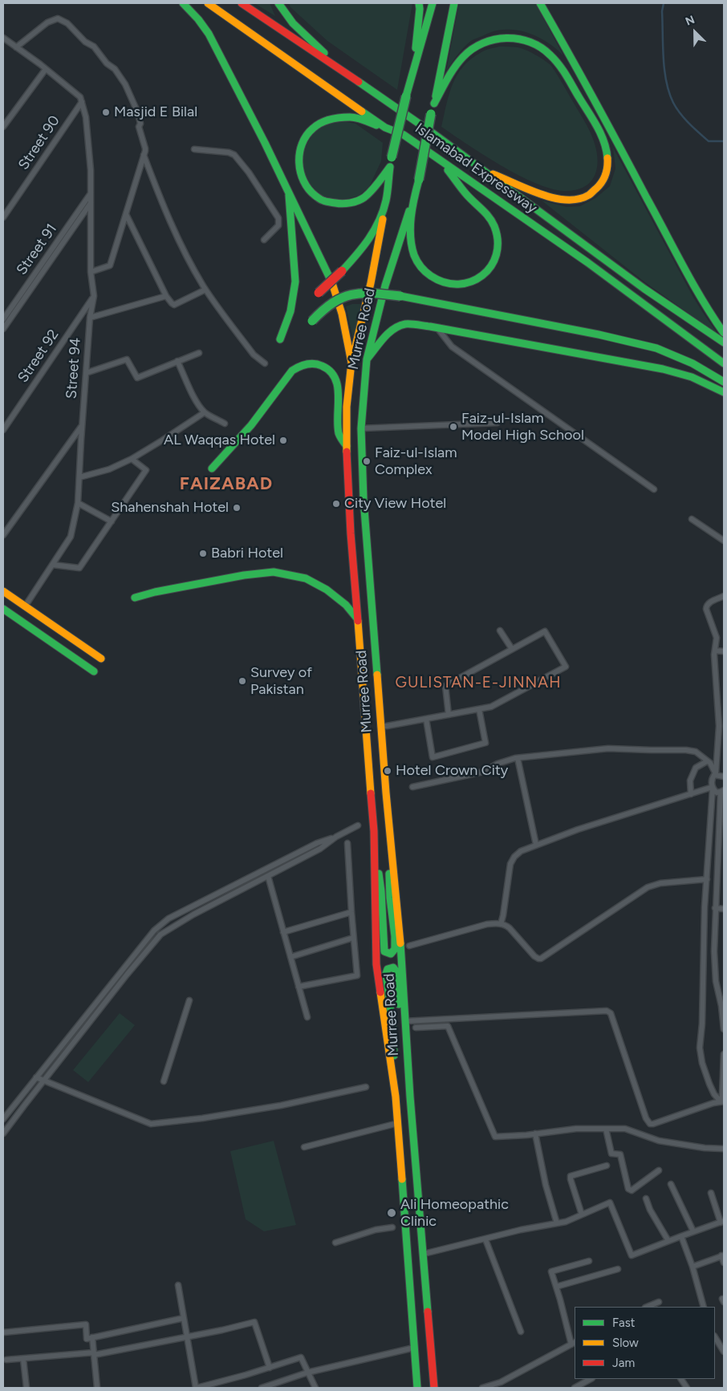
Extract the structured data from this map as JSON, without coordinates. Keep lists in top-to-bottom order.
{
  "streets": {
    "main road": ["Islamabad Expressway", "Murree Road"],
    "street": [
      "Street 90",
      "Street 91",
      "Street 92",
      "Street 94"
    ]
  },
  "crossings": [
    ["Street 90", "Street 94"],
    ["Street 91", "Street 94"],
    ["Street 92", "Street 94"]
  ],
  "districts": ["FAIZABAD", "GULISTAN-E-JINNAH"],
  "places": [
    "Masjid E Bilal",
    "Faiz-ul-Islam Model High School",
    "AL Waqqas Hotel",
    "Faiz-ul-Islam Complex",
    "City View Hotel",
    "Shahenshah Hotel",
    "Babri Hotel",
    "Survey of Pakistan",
    "Hotel Crown City",
    "Ali Homeopathic Clinic"
  ],
  "legend": ["Fast", "Slow", "Jam"],
  "north": "top left"
}
